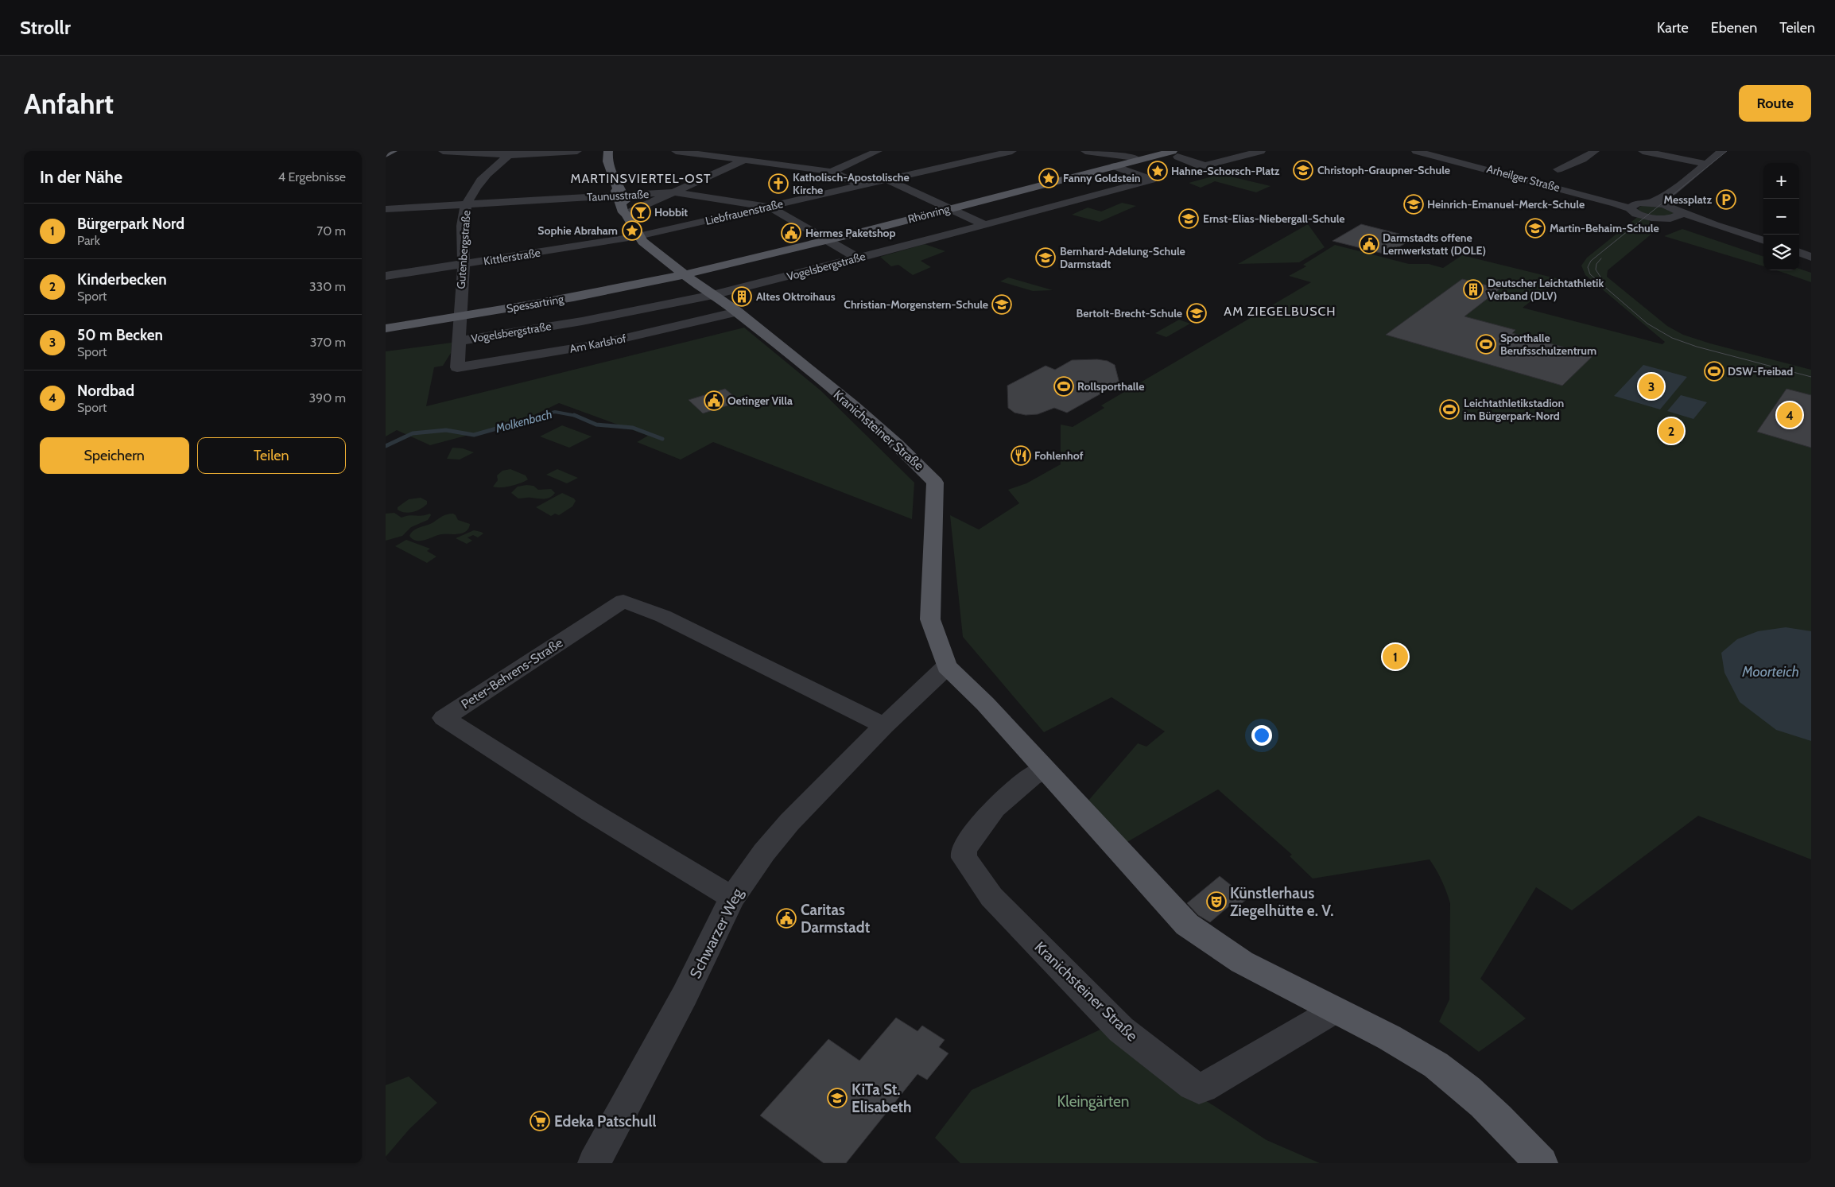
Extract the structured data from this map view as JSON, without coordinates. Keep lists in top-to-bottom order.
{
  "streets": {
    "main road": ["Rhönring", "Spessartring", "Kranichsteiner Straße"],
    "street": [
      "Arheilger Straße",
      "Taunusstraße",
      "Liebfrauenstraße",
      "Gutenbergstraße",
      "Kittlerstraße",
      "Vogelsbergstraße",
      "Am Karlshof",
      "Peter-Behrens-Straße",
      "Schwarzer Weg"
    ]
  },
  "crossings": [
    ["Taunusstraße", "Liebfrauenstraße"],
    ["Taunusstraße", "Rhönring"],
    ["Taunusstraße", "Gutenbergstraße"],
    ["Taunusstraße", "Vogelsbergstraße"],
    ["Taunusstraße", "Kranichsteiner Straße"],
    ["Liebfrauenstraße", "Kittlerstraße"],
    ["Liebfrauenstraße", "Kranichsteiner Straße"],
    ["Rhönring", "Vogelsbergstraße"],
    ["Rhönring", "Spessartring"],
    ["Rhönring", "Kranichsteiner Straße"],
    ["Gutenbergstraße", "Kittlerstraße"],
    ["Gutenbergstraße", "Vogelsbergstraße"],
    ["Gutenbergstraße", "Spessartring"],
    ["Gutenbergstraße", "Am Karlshof"],
    ["Kittlerstraße", "Kranichsteiner Straße"],
    ["Vogelsbergstraße", "Kranichsteiner Straße"],
    ["Spessartring", "Kranichsteiner Straße"],
    ["Am Karlshof", "Kranichsteiner Straße"],
    ["Kranichsteiner Straße", "Schwarzer Weg"],
    ["Peter-Behrens-Straße", "Schwarzer Weg"]
  ],
  "districts": ["MARTINSVIERTEL-OST", "AM ZIEGELBUSCH"],
  "water": ["Molkenbach", "Moorteich"],
  "parks": ["Kleingärten"],
  "places": {
    "school or university": [
      "Christoph-Graupner-Schule",
      "Heinrich-Emanuel-Merck-Schule",
      "Ernst-Elias-Niebergall-Schule",
      "Martin-Behaim-Schule",
      "Bernhard-Adelung-Schule Darmstadt",
      "Christian-Morgenstern-Schule",
      "Bertolt-Brecht-Schule",
      "KiTa St. Elisabeth"
    ],
    "place": ["Hahne-Schorsch-Platz", "Fanny Goldstein", "Sophie Abraham"],
    "church": ["Katholisch-Apostolische Kirche"],
    "parking": ["Messplatz"],
    "bar": ["Hobbit"],
    "public building": [
      "Hermes Paketshop",
      "Darmstadts offene Lernwerkstatt (DOLE)",
      "Oetinger Villa",
      "Caritas Darmstadt"
    ],
    "building": ["Deutscher Leichtathletik Verband (DLV)", "Altes Oktroihaus"],
    "sports": [
      "Sporthalle Berufsschulzentrum",
      "DSW-Freibad",
      "Rollsporthalle",
      "Leichtathletikstadion im Bürgerpark-Nord"
    ],
    "restaurant": ["Fohlenhof"],
    "theatre": ["Künstlerhaus Ziegelhütte e. V."],
    "supermarket": ["Edeka Patschull"]
  },
  "page": {
    "header": "Strollr",
    "nav": ["Karte", "Ebenen", "Teilen"],
    "buttons": [
      "Route",
      ["Speichern", "Teilen"]
    ],
    "title": "Anfahrt",
    "heading": ["In der Nähe", "4 Ergebnisse"],
    "map_buttons": ["+", "−"],
    "list": [
      {
        "mark": "1",
        "name": "Bürgerpark Nord",
        "note": "Park",
        "value": "70 m"
      },
      {
        "mark": "2",
        "name": "Kinderbecken",
        "note": "Sport",
        "value": "330 m"
      },
      {
        "mark": "3",
        "name": "50 m Becken",
        "note": "Sport",
        "value": "370 m"
      },
      {
        "mark": "4",
        "name": "Nordbad",
        "note": "Sport",
        "value": "390 m"
      }
    ],
    "pins": [
      "3",
      "4",
      "2",
      "1"
    ]
  }
}
